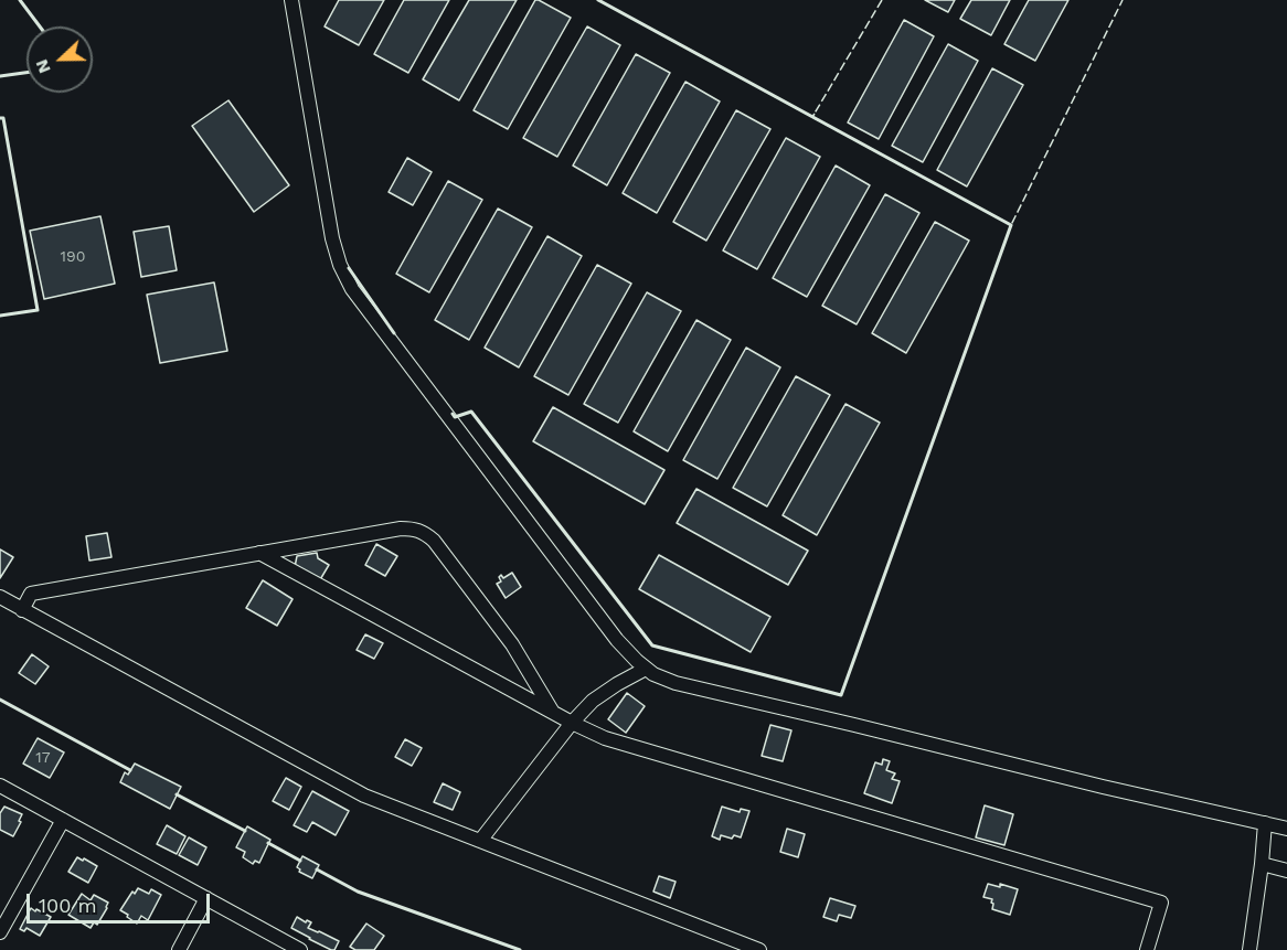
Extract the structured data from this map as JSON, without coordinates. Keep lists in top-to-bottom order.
{
  "house_numbers": ["190", "17"],
  "scale_bar": "100 m",
  "north": "left"
}
